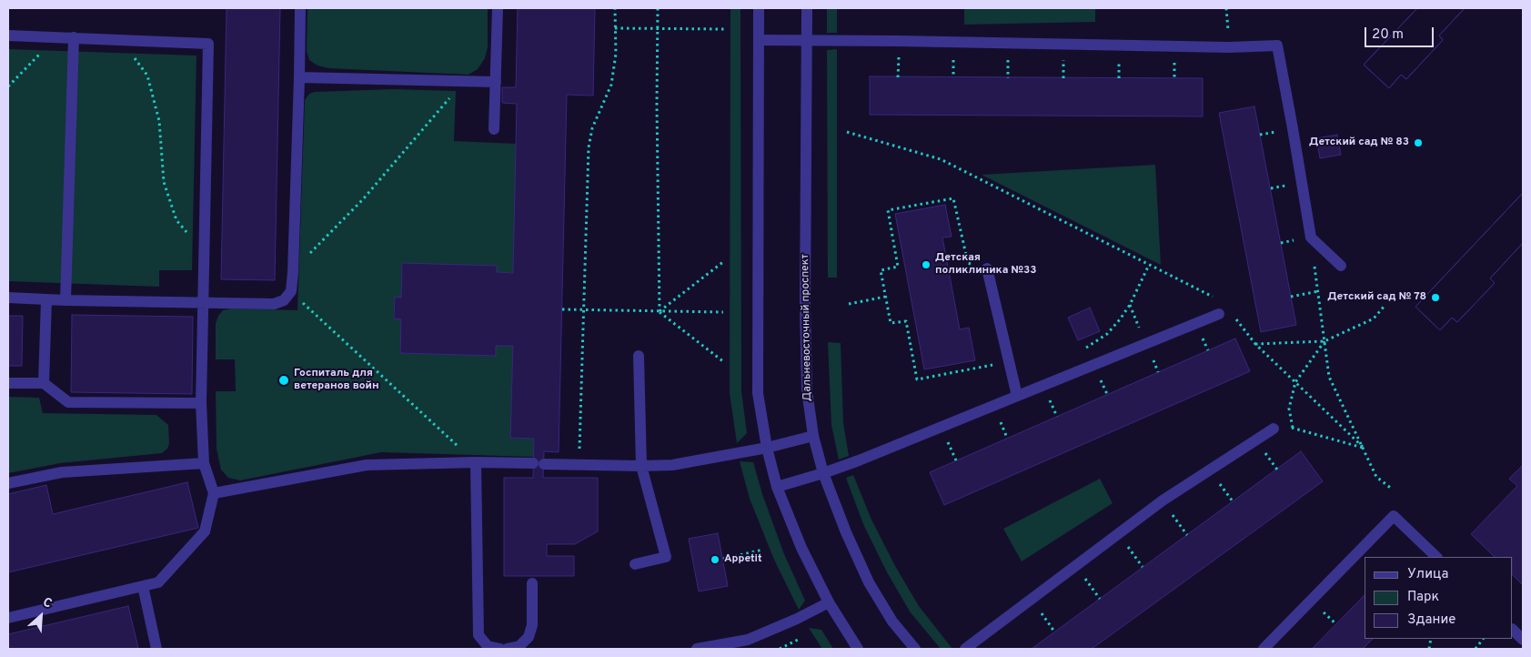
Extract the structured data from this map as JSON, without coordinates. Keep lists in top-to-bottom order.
{
  "streets": {
    "street": ["Дальневосточный проспект"]
  },
  "places": [
    "Детский сад № 83",
    "Детская поликлиника №33",
    "Детский сад № 78",
    "Госпиталь для ветеранов войн",
    "Appetit"
  ],
  "legend": ["Улица", "Парк", "Здание"],
  "scale_bar": "20 m",
  "north": "top right"
}
